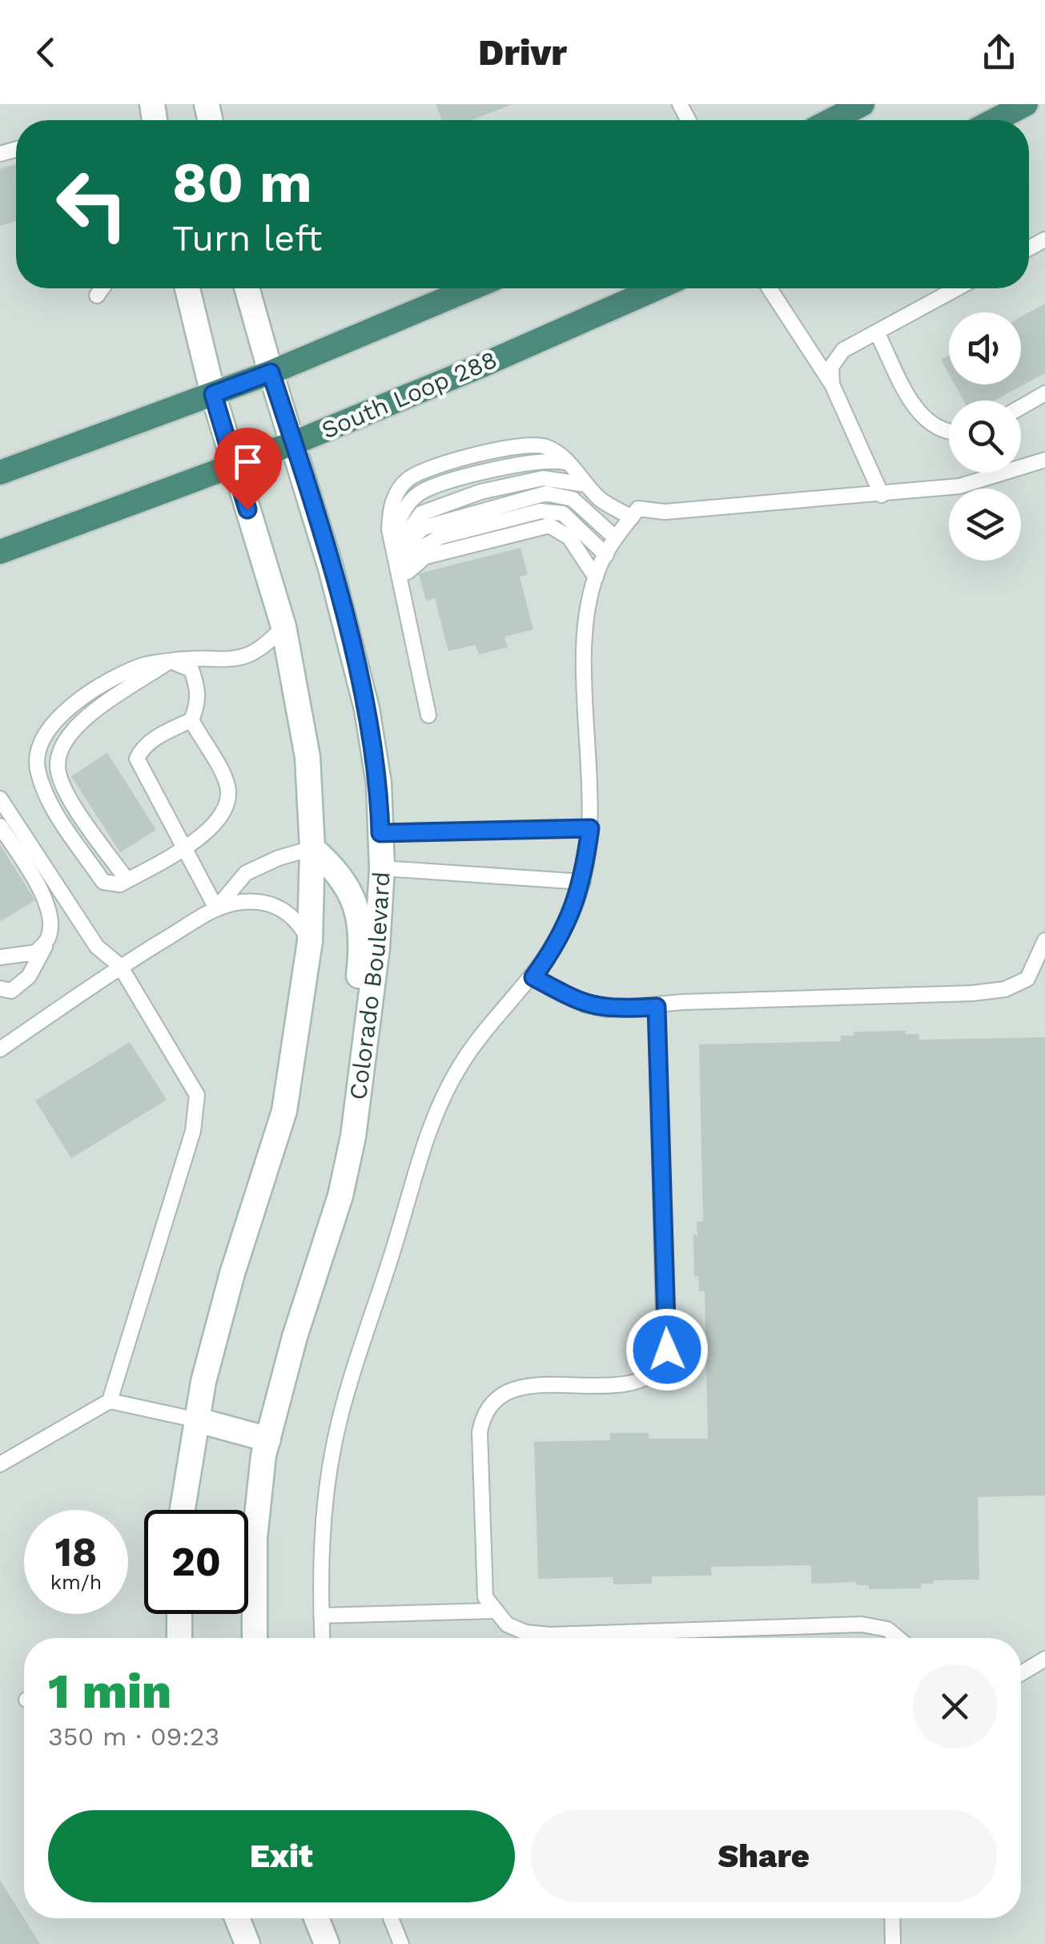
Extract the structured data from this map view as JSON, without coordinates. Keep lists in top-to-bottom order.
{
  "streets": {
    "highway": ["South Loop 288"],
    "main road": ["Colorado Boulevard"]
  },
  "crossings": [
    ["South Loop 288", "Colorado Boulevard"]
  ],
  "page": {
    "header": "Drivr",
    "turn": ["80 m", "Turn left"],
    "speed": "18 km/h",
    "limit": "20",
    "heading": ["1 min", "350 m · 09:23"],
    "buttons": ["Exit", "Share"]
  }
}
